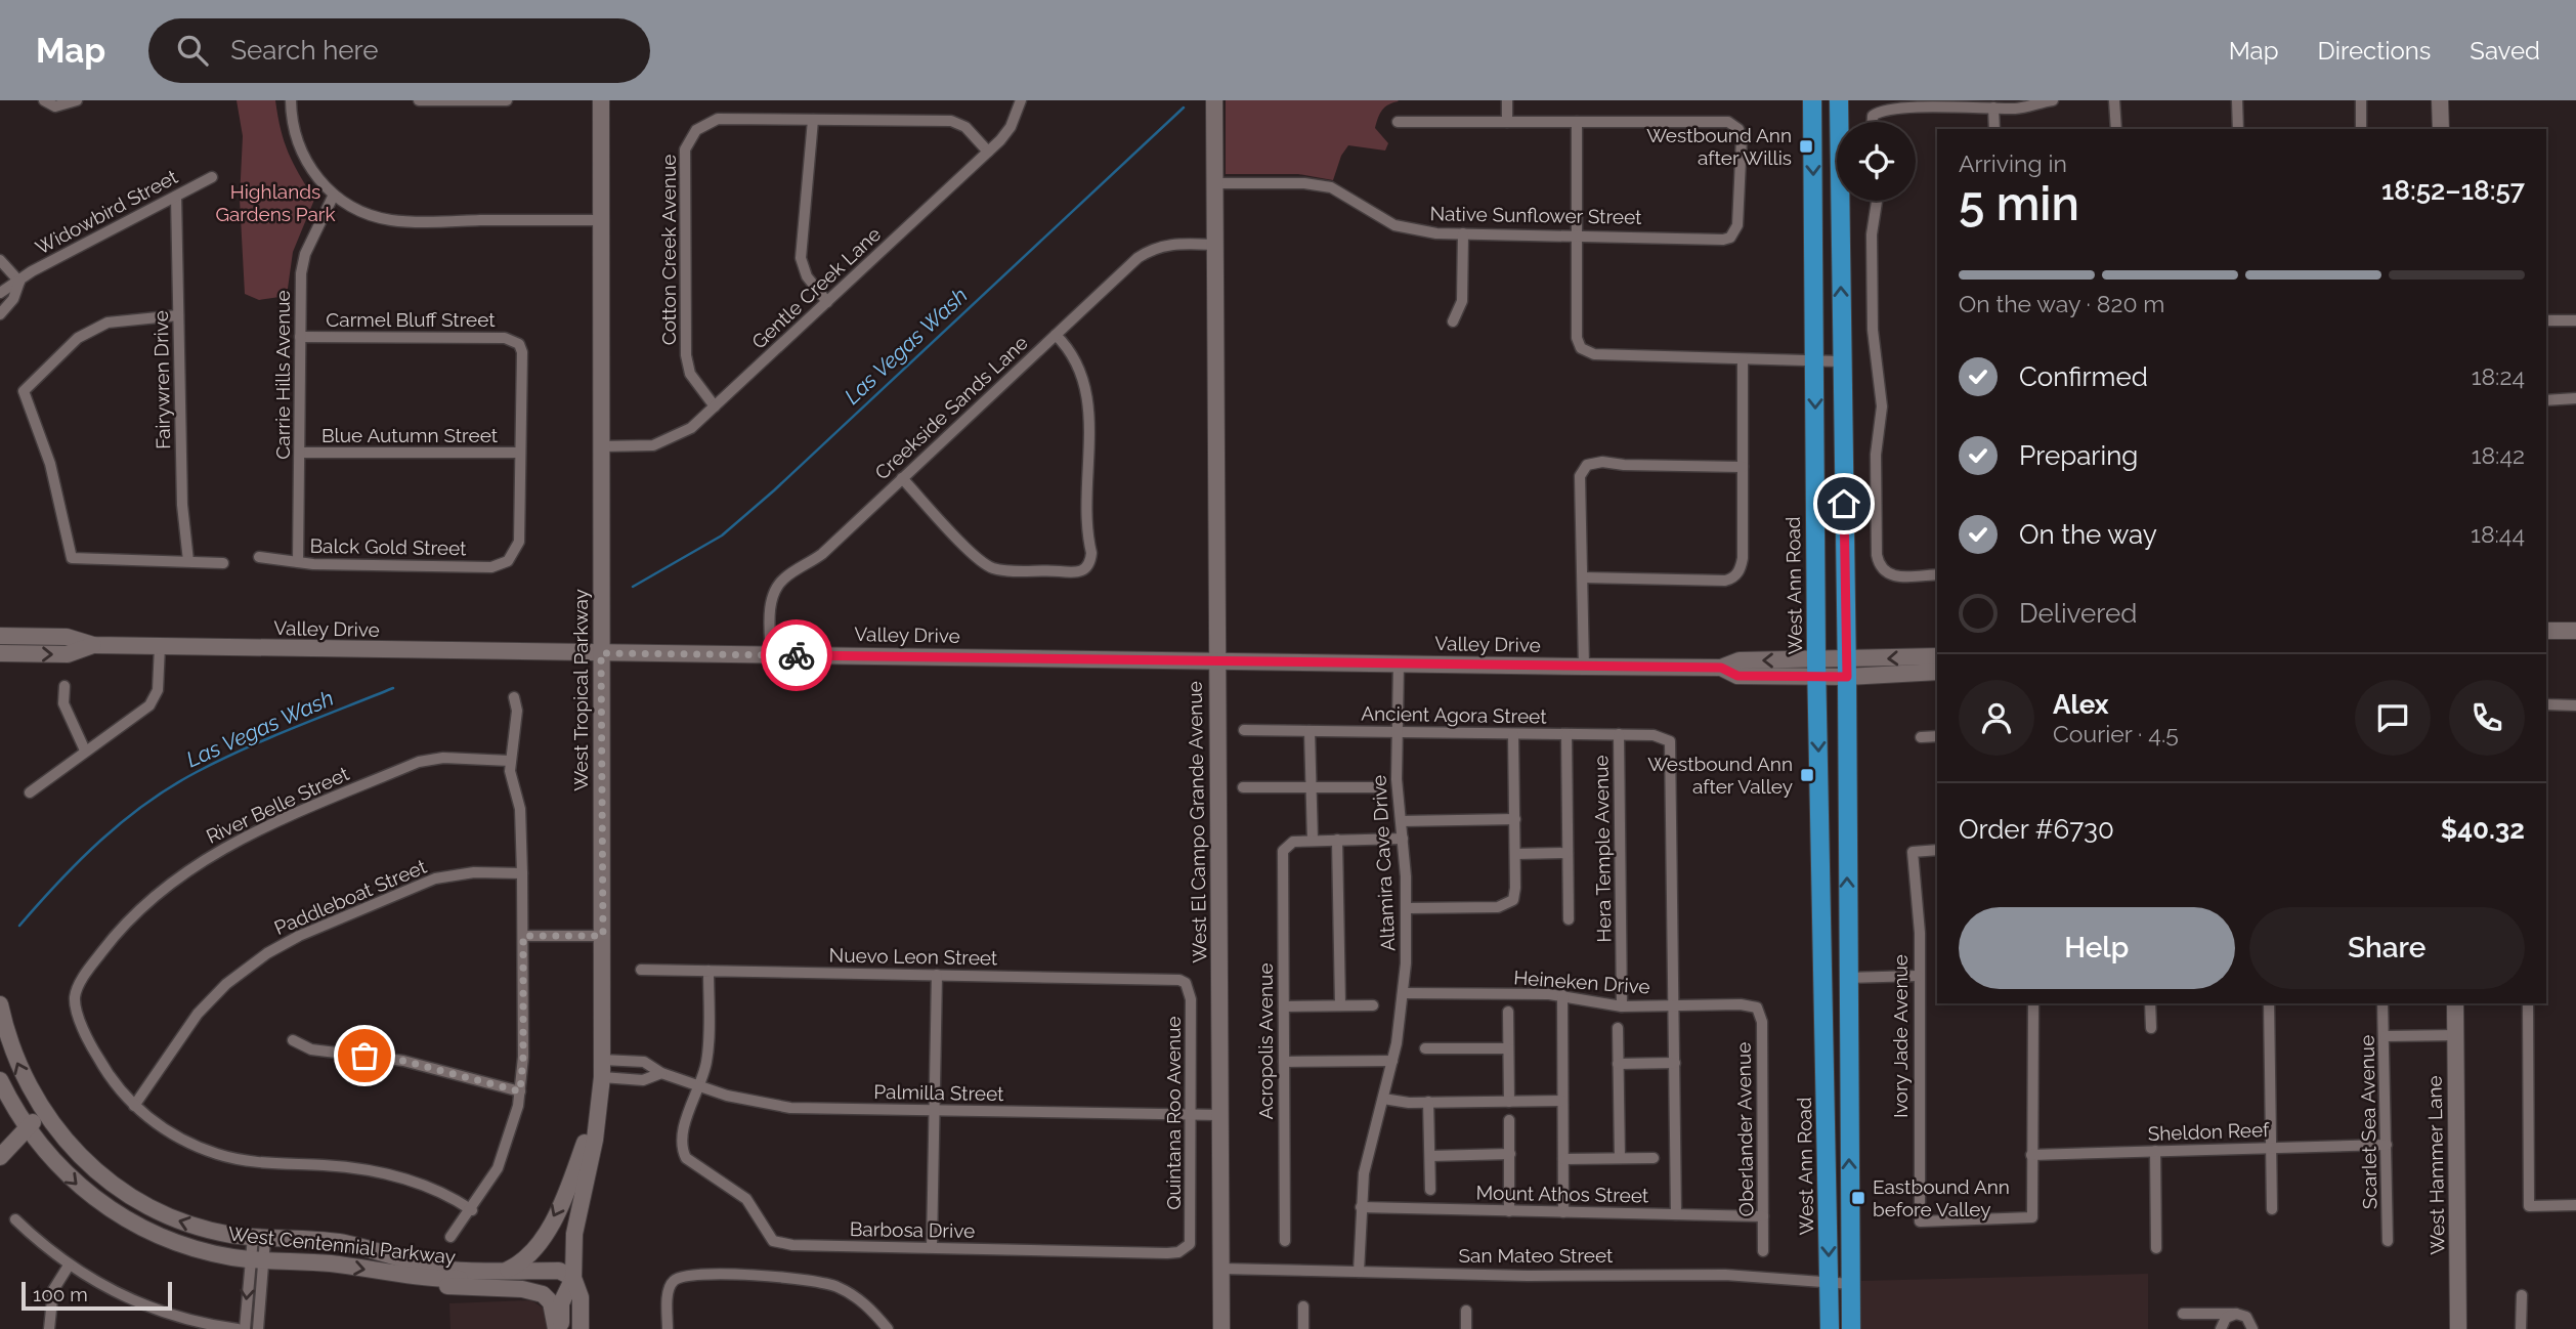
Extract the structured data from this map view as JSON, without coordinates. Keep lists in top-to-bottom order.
{
  "streets": {
    "main road": ["West Ann Road"],
    "street": [
      "Widowbird Street",
      "Native Sunflower Street",
      "Cotton Creek Avenue",
      "Gentle Creek Lane",
      "Carmel Bluff Street",
      "Carrie Hills Avenue",
      "Fairywren Drive",
      "Creekside Sands Lane",
      "Blue Autumn Street",
      "Balck Gold Street",
      "Valley Drive",
      "West Tropical Parkway",
      "Ancient Agora Street",
      "River Belle Street",
      "West El Campo Grande Avenue",
      "Hera Temple Avenue",
      "Altamira Cave Drive",
      "Paddleboat Street",
      "Nuevo Leon Street",
      "Heineken Drive",
      "Ivory Jade Avenue",
      "Acropolis Avenue",
      "Palmilla Street",
      "Quintana Roo Avenue",
      "Scarlet Sea Avenue",
      "Oberlander Avenue",
      "Sheldon Reef",
      "West Hammer Lane",
      "Mount Athos Street",
      "Barbosa Drive",
      "West Centennial Parkway",
      "San Mateo Street"
    ]
  },
  "crossings": [
    ["Widowbird Street", "Fairywren Drive"],
    ["Native Sunflower Street", "West El Campo Grande Avenue"],
    ["Cotton Creek Avenue", "Gentle Creek Lane"],
    ["Gentle Creek Lane", "West Tropical Parkway"],
    ["Carmel Bluff Street", "Carrie Hills Avenue"],
    ["Carmel Bluff Street", "Blue Autumn Street"],
    ["Carmel Bluff Street", "Balck Gold Street"],
    ["Carrie Hills Avenue", "Blue Autumn Street"],
    ["Carrie Hills Avenue", "Balck Gold Street"],
    ["Creekside Sands Lane", "Valley Drive"],
    ["Creekside Sands Lane", "West El Campo Grande Avenue"],
    ["Blue Autumn Street", "Balck Gold Street"],
    ["West Ann Road", "Valley Drive"],
    ["West Ann Road", "San Mateo Street"],
    ["Valley Drive", "West Tropical Parkway"],
    ["Valley Drive", "West El Campo Grande Avenue"],
    ["Valley Drive", "Altamira Cave Drive"],
    ["West Tropical Parkway", "Palmilla Street"],
    ["West Tropical Parkway", "West Centennial Parkway"],
    ["Ancient Agora Street", "Hera Temple Avenue"],
    ["Ancient Agora Street", "Altamira Cave Drive"],
    ["Ancient Agora Street", "Heineken Drive"],
    ["River Belle Street", "Paddleboat Street"],
    ["West El Campo Grande Avenue", "Palmilla Street"],
    ["West El Campo Grande Avenue", "San Mateo Street"],
    ["Hera Temple Avenue", "Heineken Drive"],
    ["Altamira Cave Drive", "Heineken Drive"],
    ["Altamira Cave Drive", "Mount Athos Street"],
    ["Altamira Cave Drive", "San Mateo Street"],
    ["Nuevo Leon Street", "Quintana Roo Avenue"],
    ["Heineken Drive", "Oberlander Avenue"],
    ["Ivory Jade Avenue", "Sheldon Reef"],
    ["Palmilla Street", "Quintana Roo Avenue"],
    ["Palmilla Street", "Barbosa Drive"],
    ["Quintana Roo Avenue", "Barbosa Drive"],
    ["Scarlet Sea Avenue", "Sheldon Reef"],
    ["Oberlander Avenue", "Mount Athos Street"]
  ],
  "water": ["Las Vegas Wash"],
  "parks": ["Highlands Gardens Park"],
  "places": {
    "transit": ["Westbound Ann after Willis", "Westbound Ann after Valley", "Eastbound Ann before Valley"]
  },
  "scale_bar": "100 m",
  "page": {
    "header": "Map",
    "search": "Search here",
    "nav": ["Map", "Directions", "Saved"],
    "heading": ["5 min", "Arriving in", "18:52–18:57"],
    "panel": [
      "Alex",
      "Courier · 4.5",
      "Order #6730",
      "$40.32"
    ],
    "bar": "On the way · 820 m",
    "list": [
      ["Confirmed", "18:24"],
      ["Preparing", "18:42"],
      ["On the way", "18:44"],
      "Delivered"
    ],
    "buttons": ["Help", "Share"],
    "scale": "100 m"
  }
}
